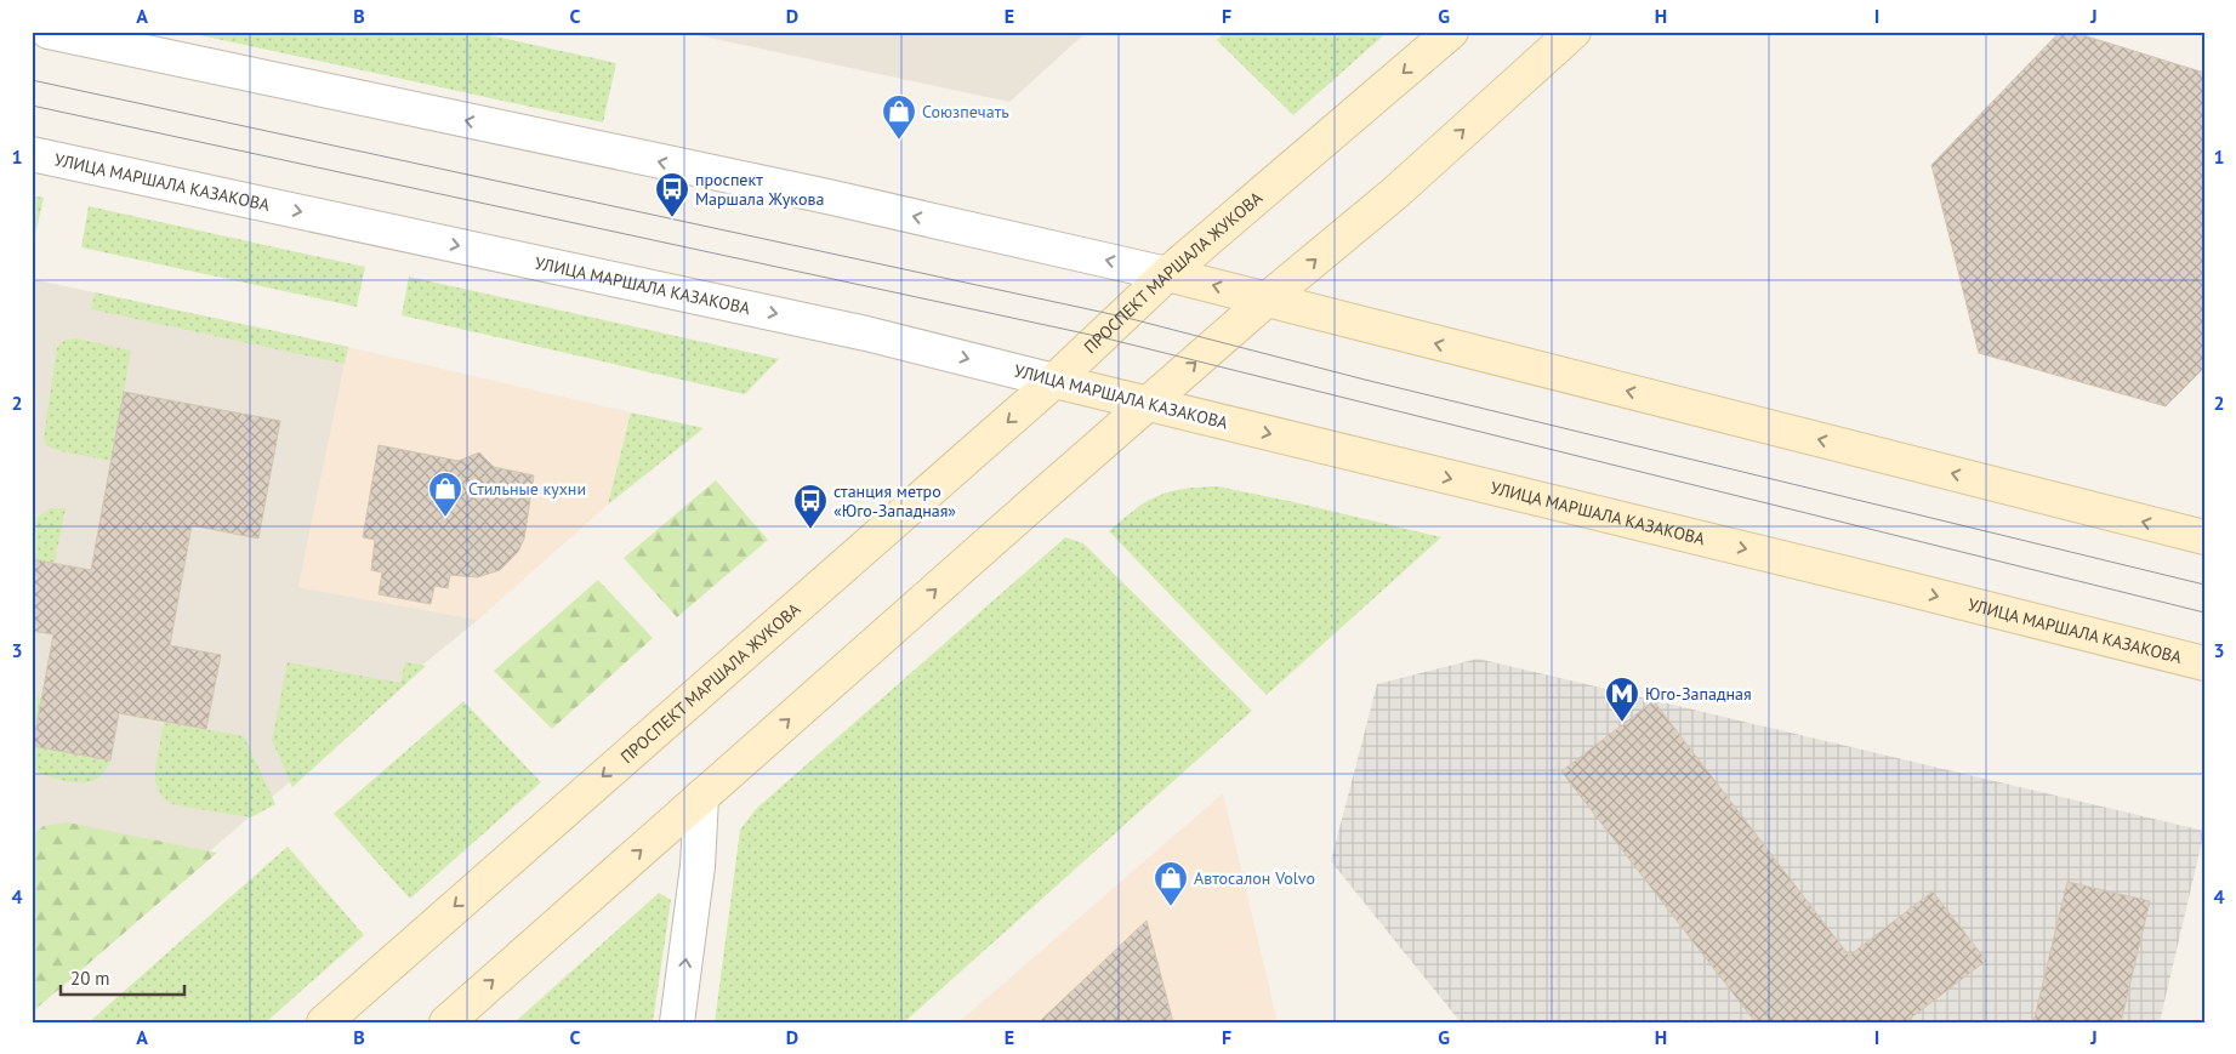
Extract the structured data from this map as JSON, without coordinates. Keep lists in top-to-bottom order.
{
  "streets": {
    "main road": ["УЛИЦА МАРШАЛА КАЗАКОВА", "ПРОСПЕКТ МАРШАЛА ЖУКОВА"]
  },
  "crossings": [
    ["УЛИЦА МАРШАЛА КАЗАКОВА", "ПРОСПЕКТ МАРШАЛА ЖУКОВА"]
  ],
  "places": {
    "shop": ["Союзпечать", "Стильные кухни", "Автосалон Volvo"],
    "bus stop": ["проспект Маршала Жукова", "станция метро «Юго-Западная»"],
    "metro station": ["Юго-Западная"]
  },
  "scale_bar": "20 m",
  "grid": {
    "columns": [
      "A",
      "B",
      "C",
      "D",
      "E",
      "F",
      "G",
      "H",
      "I",
      "J"
    ],
    "rows": [
      "1",
      "2",
      "3",
      "4"
    ]
  }
}
